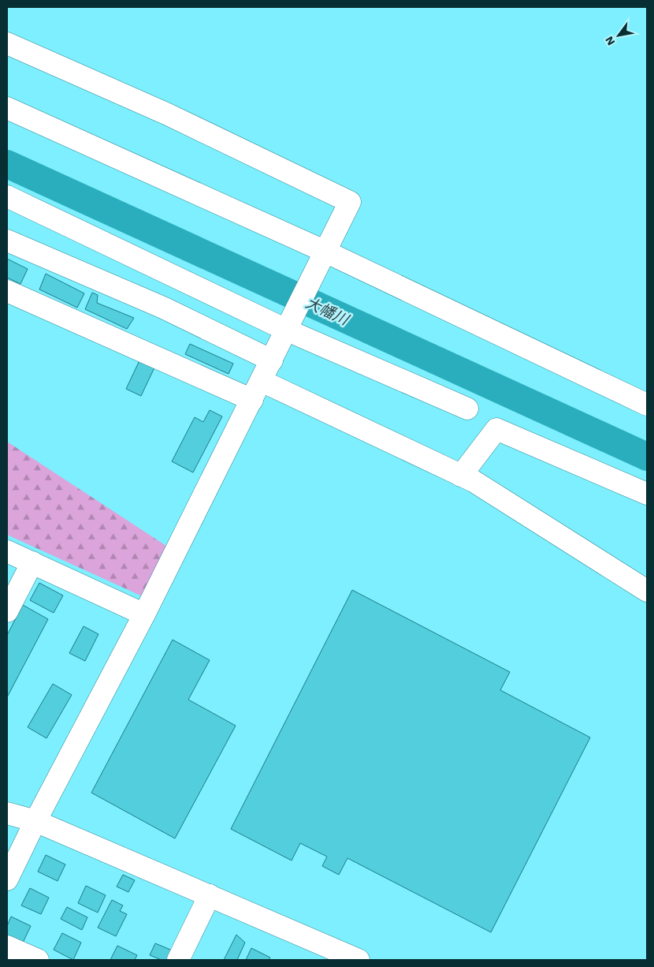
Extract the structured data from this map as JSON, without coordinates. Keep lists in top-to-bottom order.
{
  "water": ["大幡川"],
  "north": "bottom left"
}
